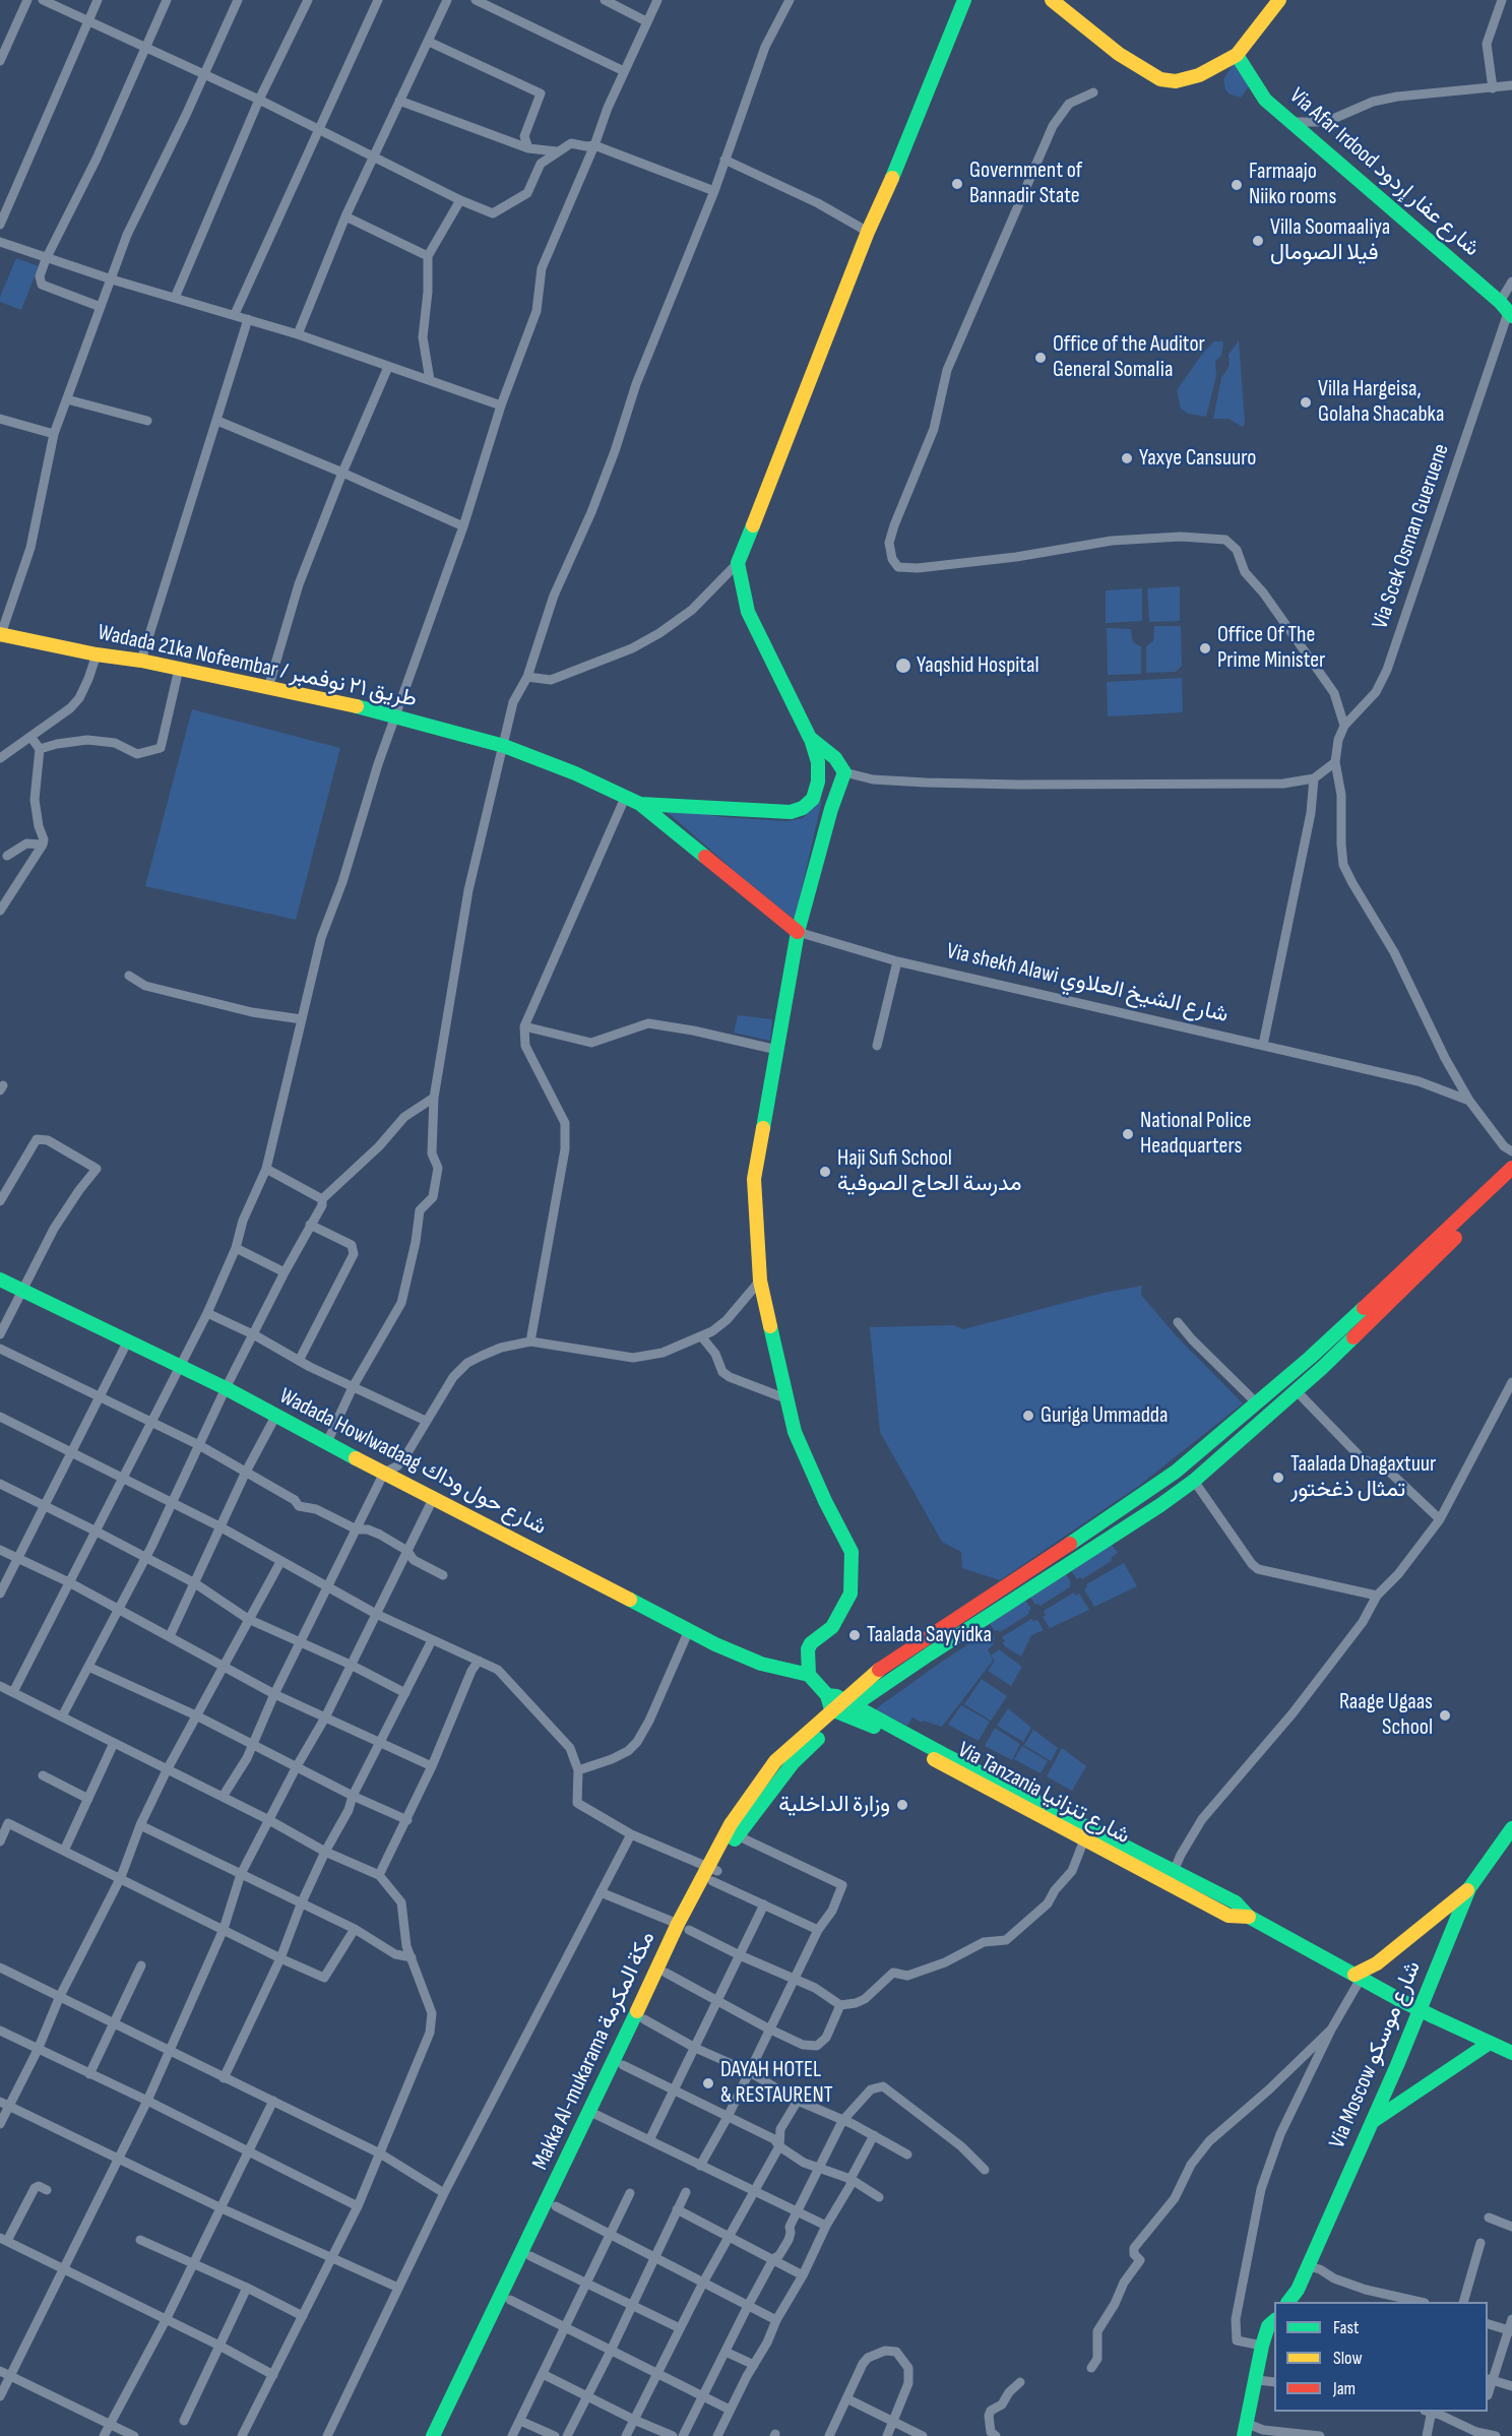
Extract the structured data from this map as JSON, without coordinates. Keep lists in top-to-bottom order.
{
  "streets": {
    "main road": [
      "Via Afar Irdood شارع عفار إردود",
      "Wadada 21ka Nofeembar / طريق ٢١ نوفمبر",
      "Wadada Howlwadaag شارع حول وداك",
      "Via Tanzania شارع تنزانيا",
      "Makka Al-mukarama مكة المكرمة",
      "Via Moscow شارع موسكو"
    ],
    "street": ["Via Scek Osman Gueruene", "Via shekh Alawi شارع الشيخ العلاوي"]
  },
  "crossings": [
    ["Via Afar Irdood شارع عفار إردود", "Via Scek Osman Gueruene"],
    ["Via Tanzania شارع تنزانيا", "Makka Al-mukarama مكة المكرمة"]
  ],
  "places": [
    "Government of Bannadir State",
    "Farmaajo Niiko rooms",
    "Villa Soomaaliya فيلا الصومال",
    "Office of the Auditor General Somalia",
    "Villa Hargeisa, Golaha Shacabka",
    "Yaxye Cansuuro",
    "Office Of The Prime Minister",
    "Yaqshid Hospital",
    "National Police Headquarters",
    "Haji Sufi School مدرسة الحاج الصوفية",
    "Guriga Ummadda",
    "Taalada Dhagaxtuur تمثال ذغختور",
    "Taalada Sayyidka",
    "Raage Ugaas School",
    "وزارة الداخلية",
    "DAYAH HOTEL & RESTAURENT"
  ],
  "legend": ["Fast", "Slow", "Jam"]
}
